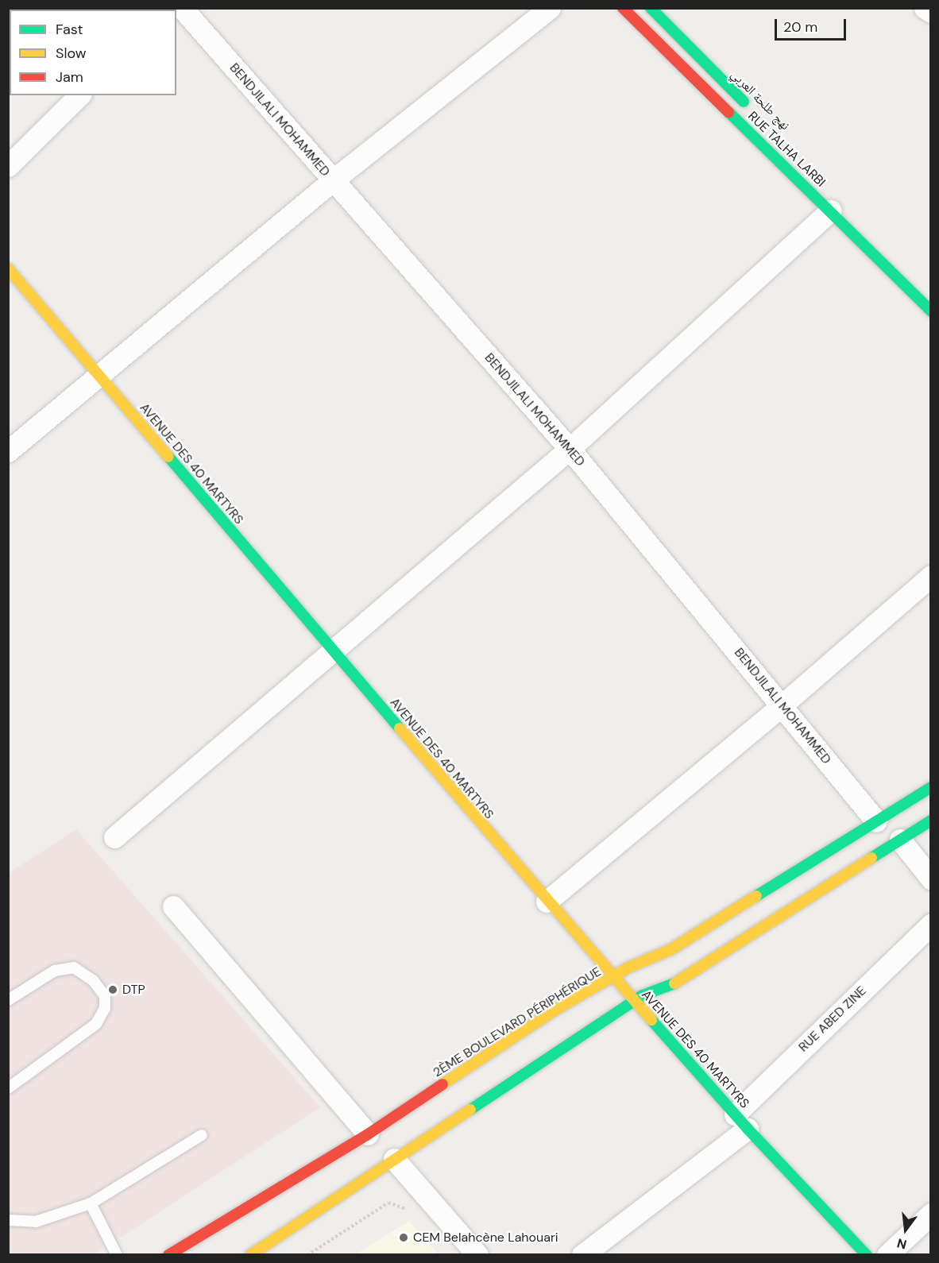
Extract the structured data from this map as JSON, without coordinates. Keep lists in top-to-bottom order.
{
  "streets": {
    "main road": [
      "نهج طلحة العربي",
      "RUE TALHA LARBI",
      "AVENUE DES 40 MARTYRS",
      "2ÈME BOULEVARD PÉRIPHÉRIQUE"
    ],
    "street": ["BENDJILALI MOHAMMED", "RUE ABED ZINE"]
  },
  "crossings": [
    ["BENDJILALI MOHAMMED", "2ÈME BOULEVARD PÉRIPHÉRIQUE"],
    ["AVENUE DES 40 MARTYRS", "RUE ABED ZINE"],
    ["AVENUE DES 40 MARTYRS", "2ÈME BOULEVARD PÉRIPHÉRIQUE"]
  ],
  "places": ["DTP", "CEM Belahcène Lahouari"],
  "legend": ["Fast", "Slow", "Jam"],
  "scale_bar": "20 m",
  "north": "bottom"
}
